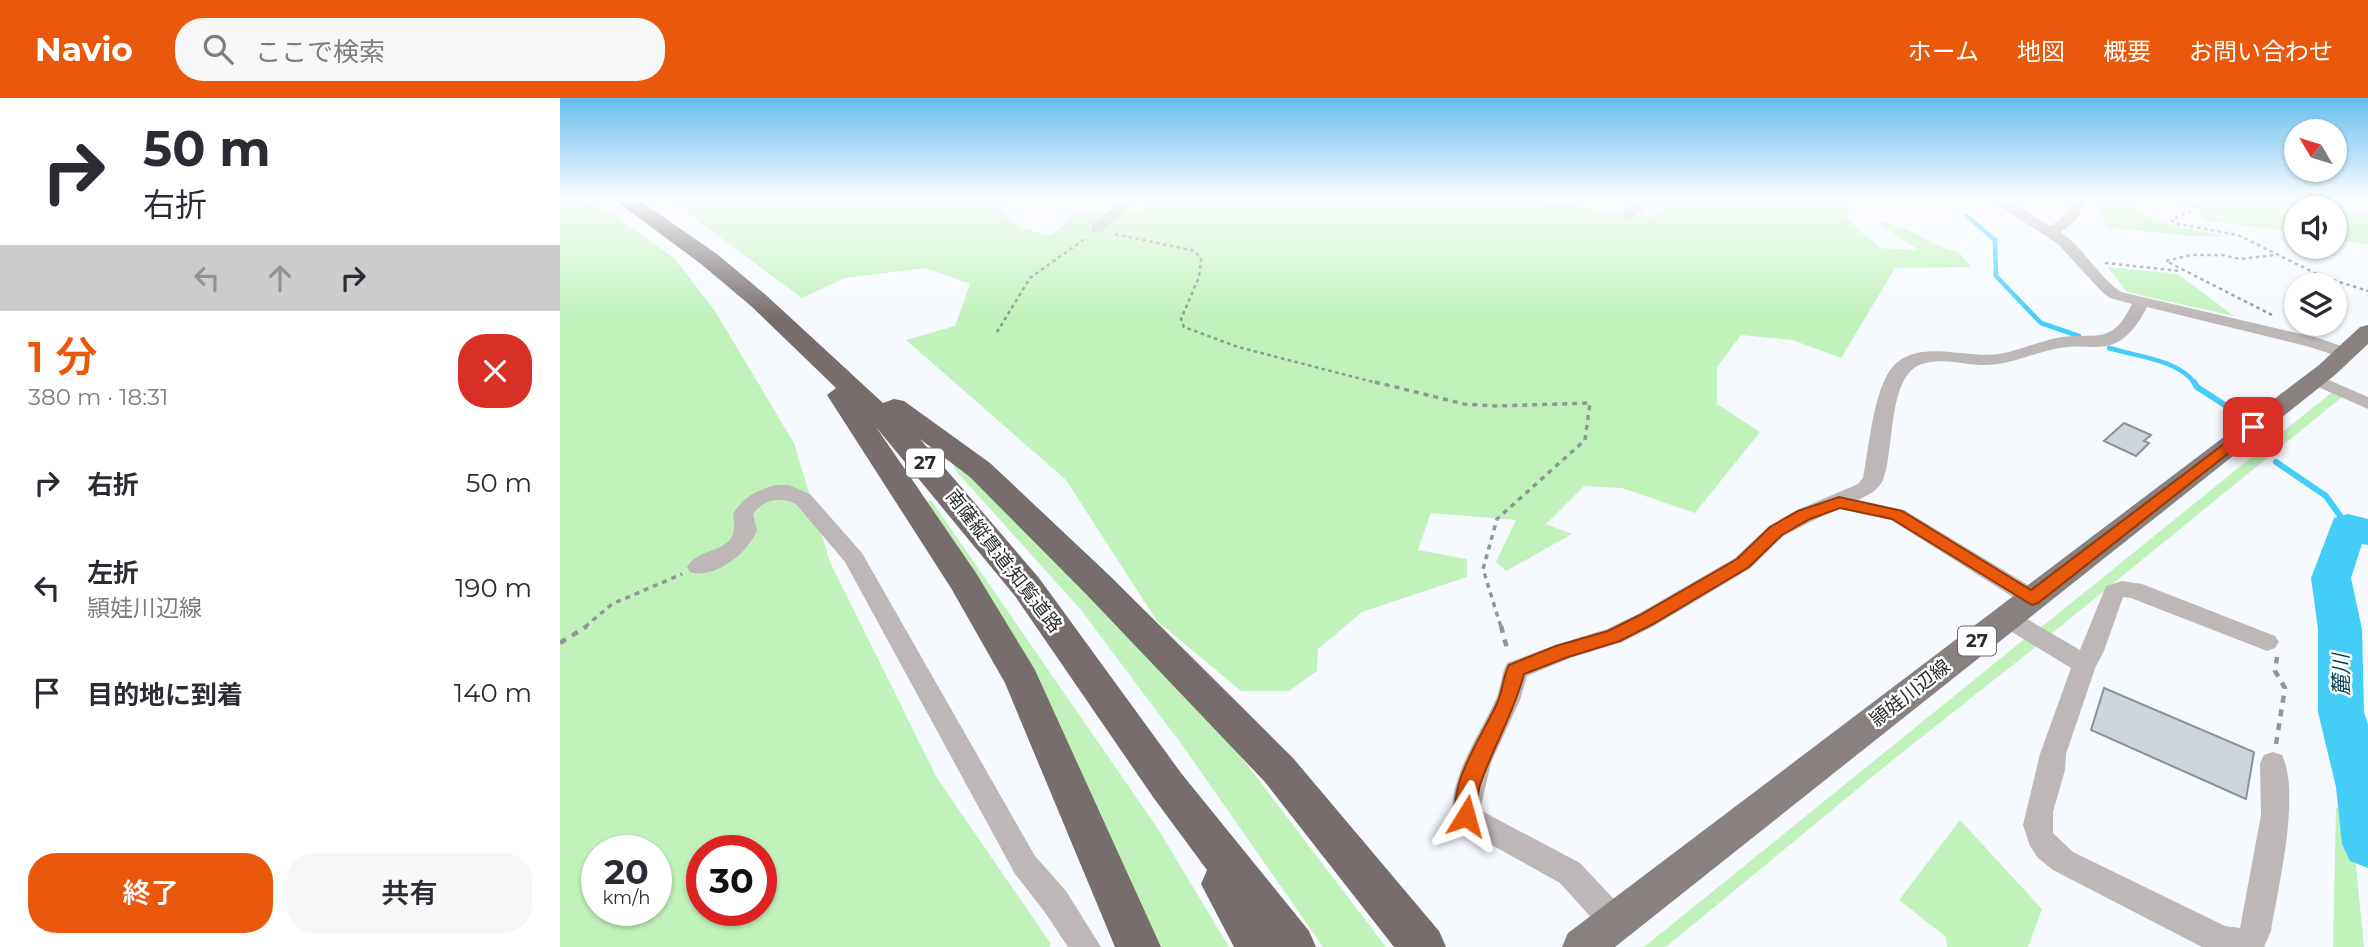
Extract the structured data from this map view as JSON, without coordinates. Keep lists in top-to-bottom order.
{
  "streets": {
    "highway": ["27", "南薩縦貫道;知覧道路"],
    "main road": ["頴娃川辺線"]
  },
  "water": ["麓川"],
  "north": "top left",
  "page": {
    "header": "Navio",
    "search": "ここで検索",
    "nav": [
      "ホーム",
      "地図",
      "概要",
      "お問い合わせ"
    ],
    "turn": ["50 m", "右折"],
    "heading": ["1 分", "380 m · 18:31"],
    "list": [
      {
        "name": "右折",
        "value": "50 m"
      },
      {
        "name": "左折",
        "note": "頴娃川辺線",
        "value": "190 m"
      },
      {
        "name": "目的地に到着",
        "value": "140 m"
      }
    ],
    "speed": "20 km/h",
    "limit": "30",
    "buttons": ["終了", "共有"]
  }
}
